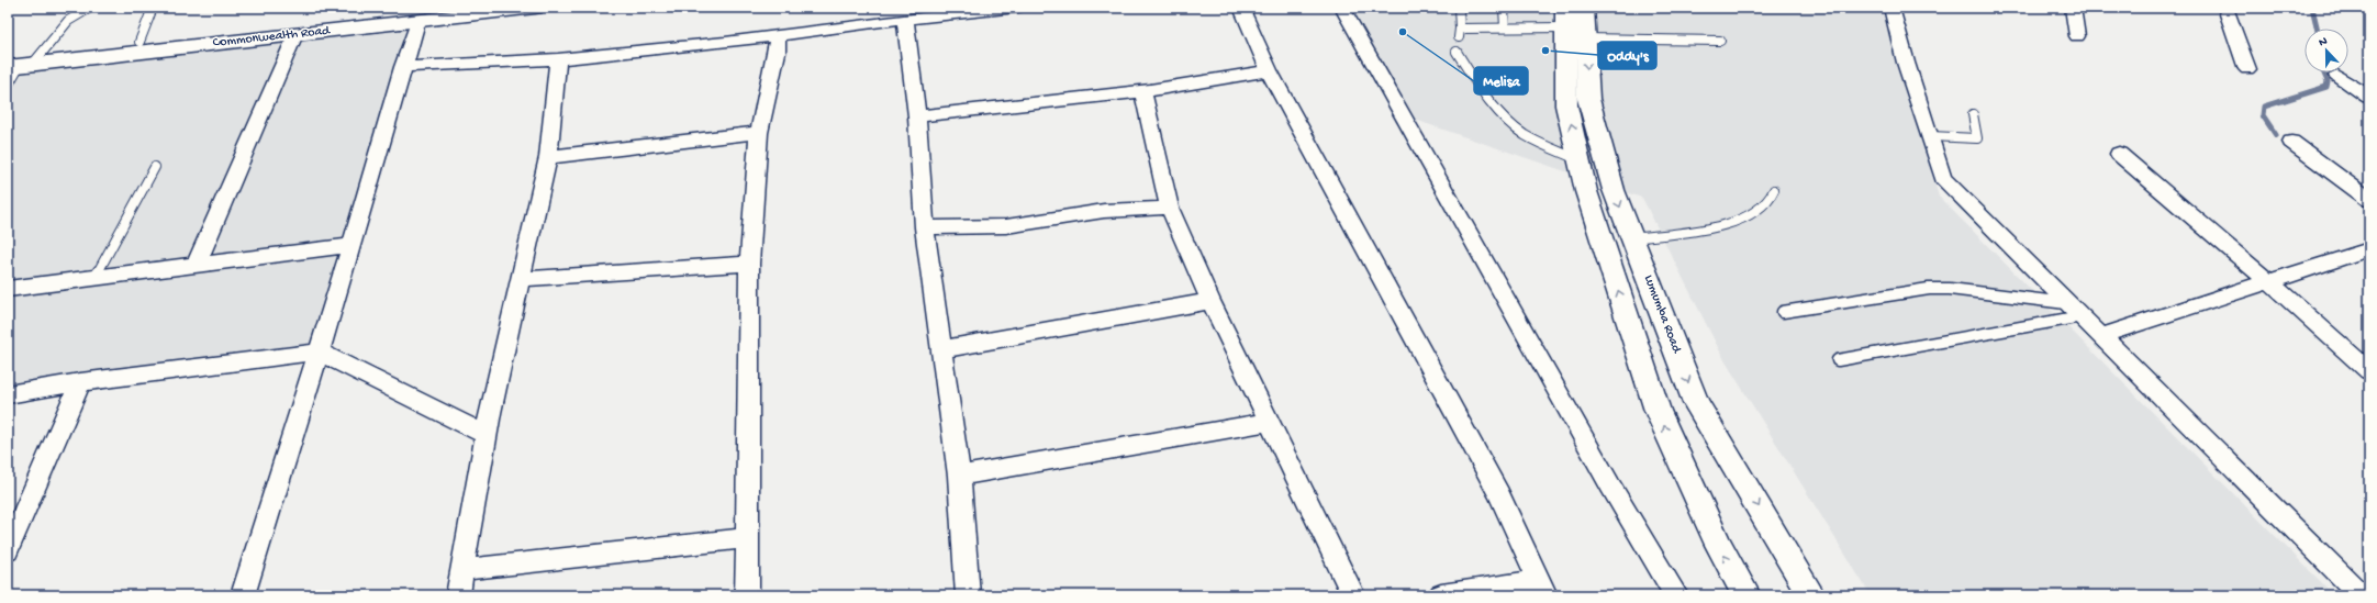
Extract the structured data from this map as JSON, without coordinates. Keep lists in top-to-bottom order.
{
  "streets": {
    "main road": ["Commonwealth Road", "Lumumba Road"]
  },
  "places": ["Melisa", "Oddy's"],
  "north": "top"
}
